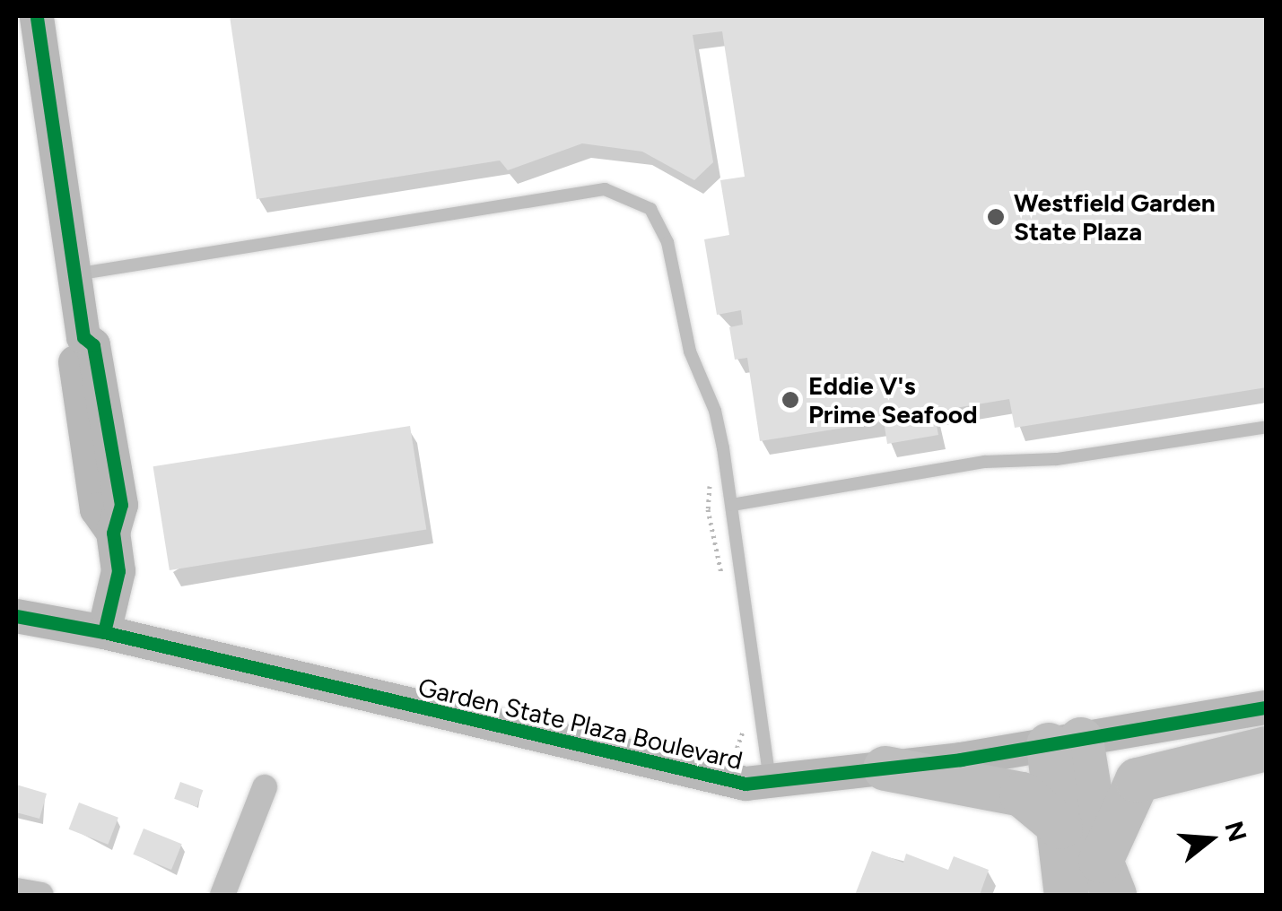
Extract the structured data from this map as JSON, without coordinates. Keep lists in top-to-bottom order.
{
  "streets": {
    "street": ["Garden State Plaza Boulevard"]
  },
  "places": ["Westfield Garden State Plaza", "Eddie V's Prime Seafood"],
  "north": "right"
}
